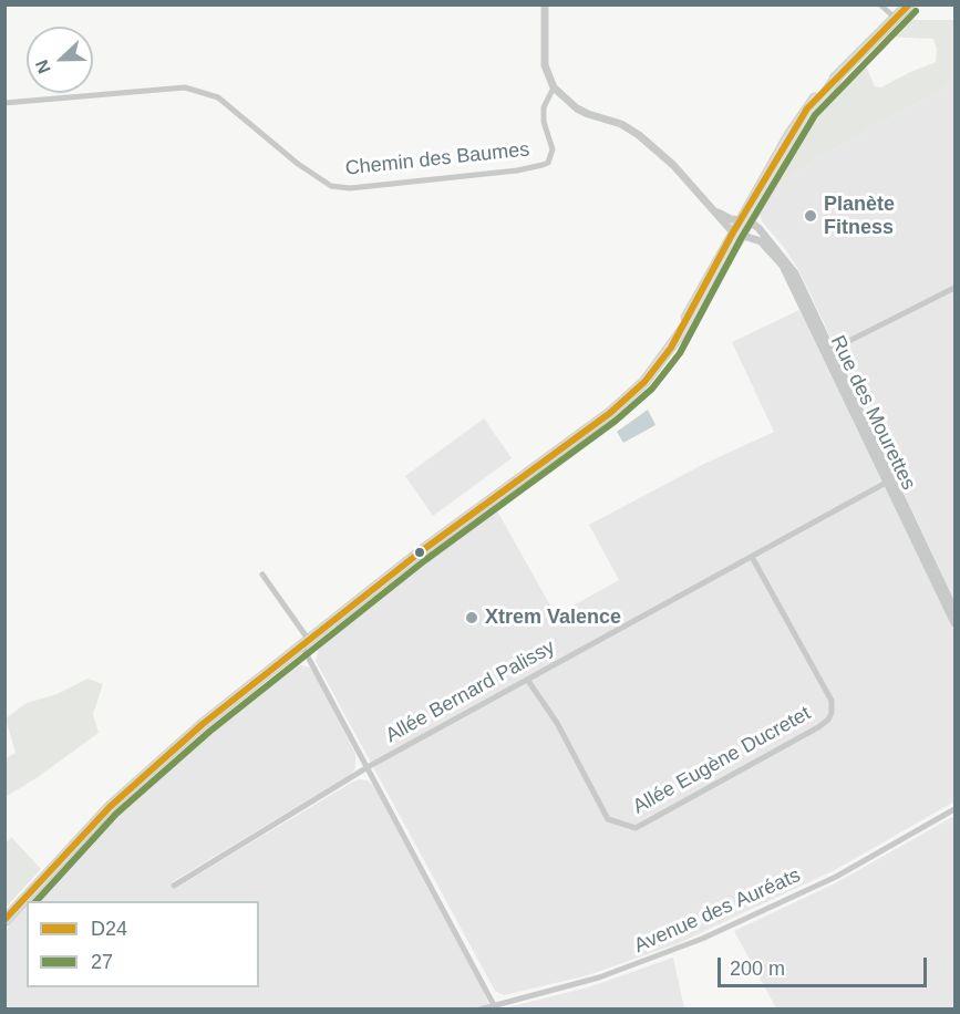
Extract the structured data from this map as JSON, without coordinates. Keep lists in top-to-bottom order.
{
  "streets": {
    "street": [
      "Chemin des Baumes",
      "Rue des Mourettes",
      "Allée Bernard Palissy",
      "Allée Eugène Ducretet",
      "Avenue des Auréats"
    ]
  },
  "crossings": [
    ["Rue des Mourettes", "Allée Bernard Palissy"],
    ["Allée Bernard Palissy", "Allée Eugène Ducretet"]
  ],
  "places": ["Planète Fitness", "Xtrem Valence"],
  "lines": ["transit line D24", "transit line 27"],
  "legend": ["D24", "27"],
  "scale_bar": "200 m",
  "north": "left"
}
